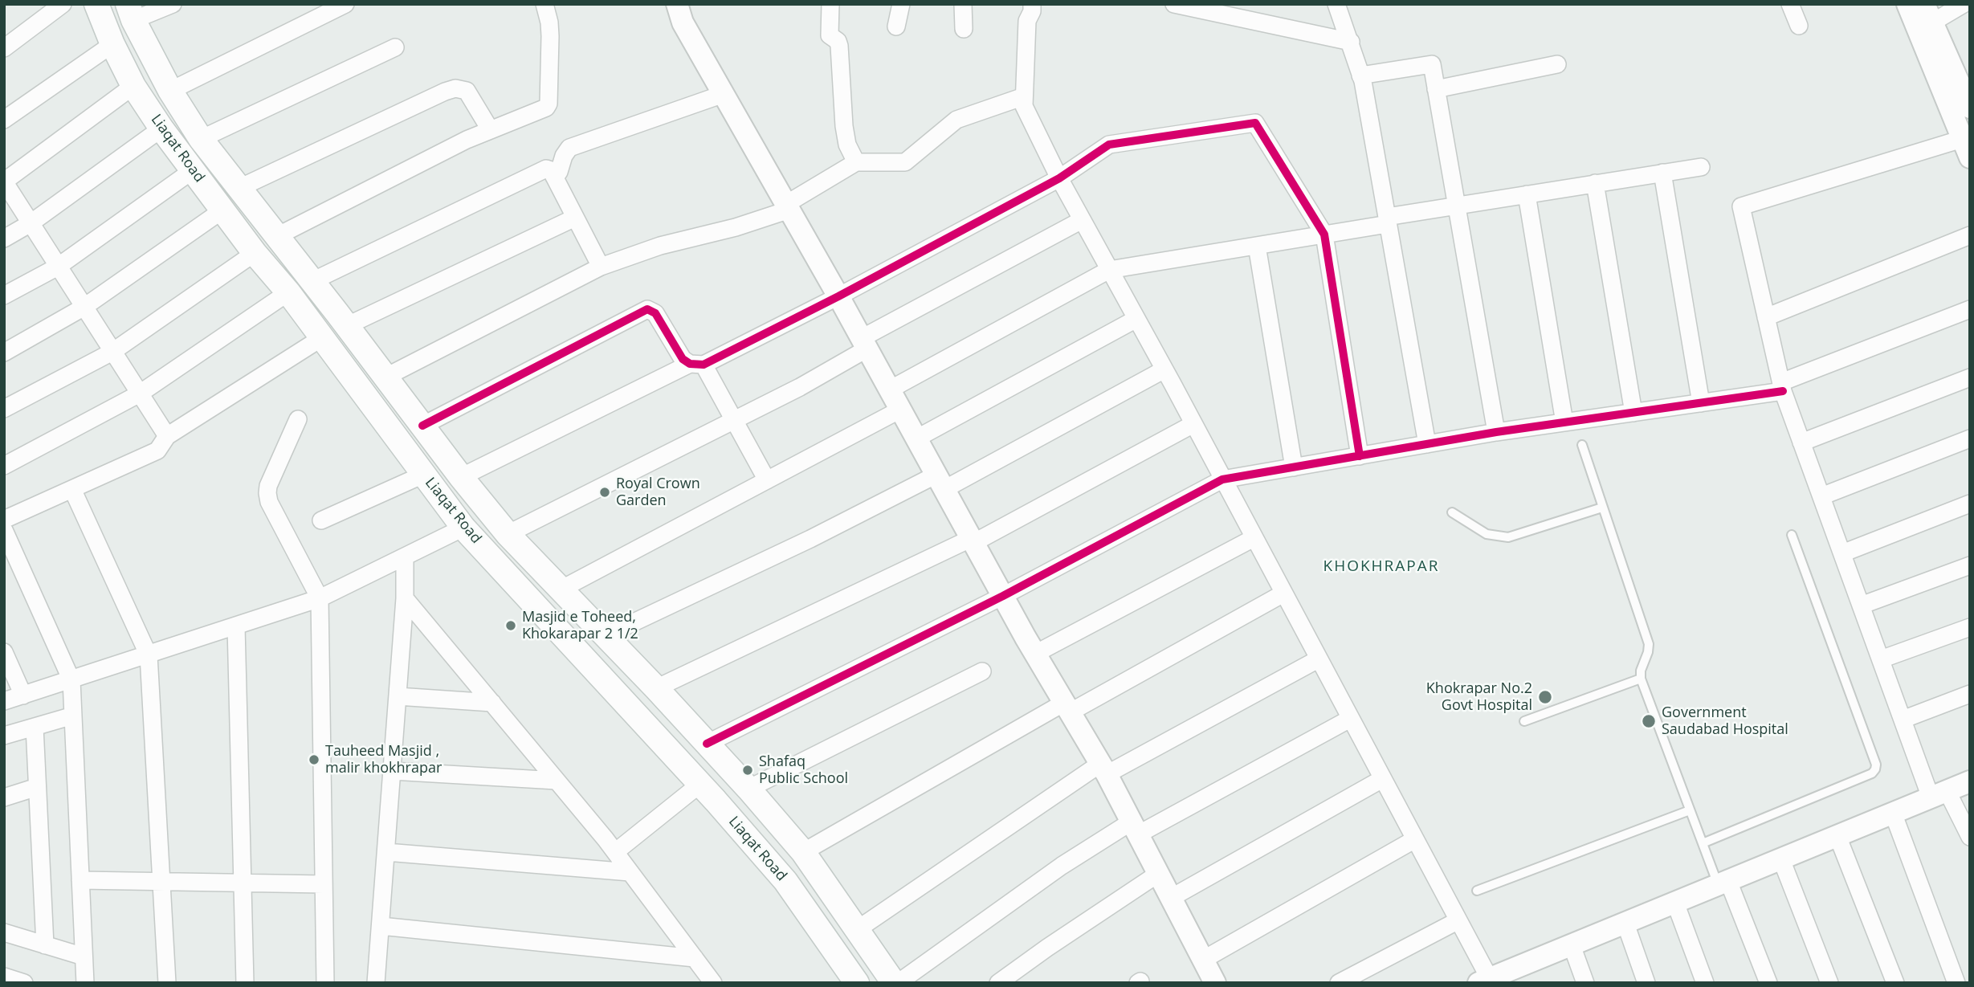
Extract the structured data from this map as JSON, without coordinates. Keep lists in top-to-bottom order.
{
  "streets": {
    "main road": ["Liaqat Road"]
  },
  "districts": ["KHOKHRAPAR"],
  "places": [
    "Royal Crown Garden",
    "Masjid e Toheed, Khokarapar 2 1/2",
    "Khokrapar No.2 Govt Hospital",
    "Government Saudabad Hospital",
    "Tauheed Masjid , malir khokhrapar",
    "Shafaq Public School"
  ]
}
